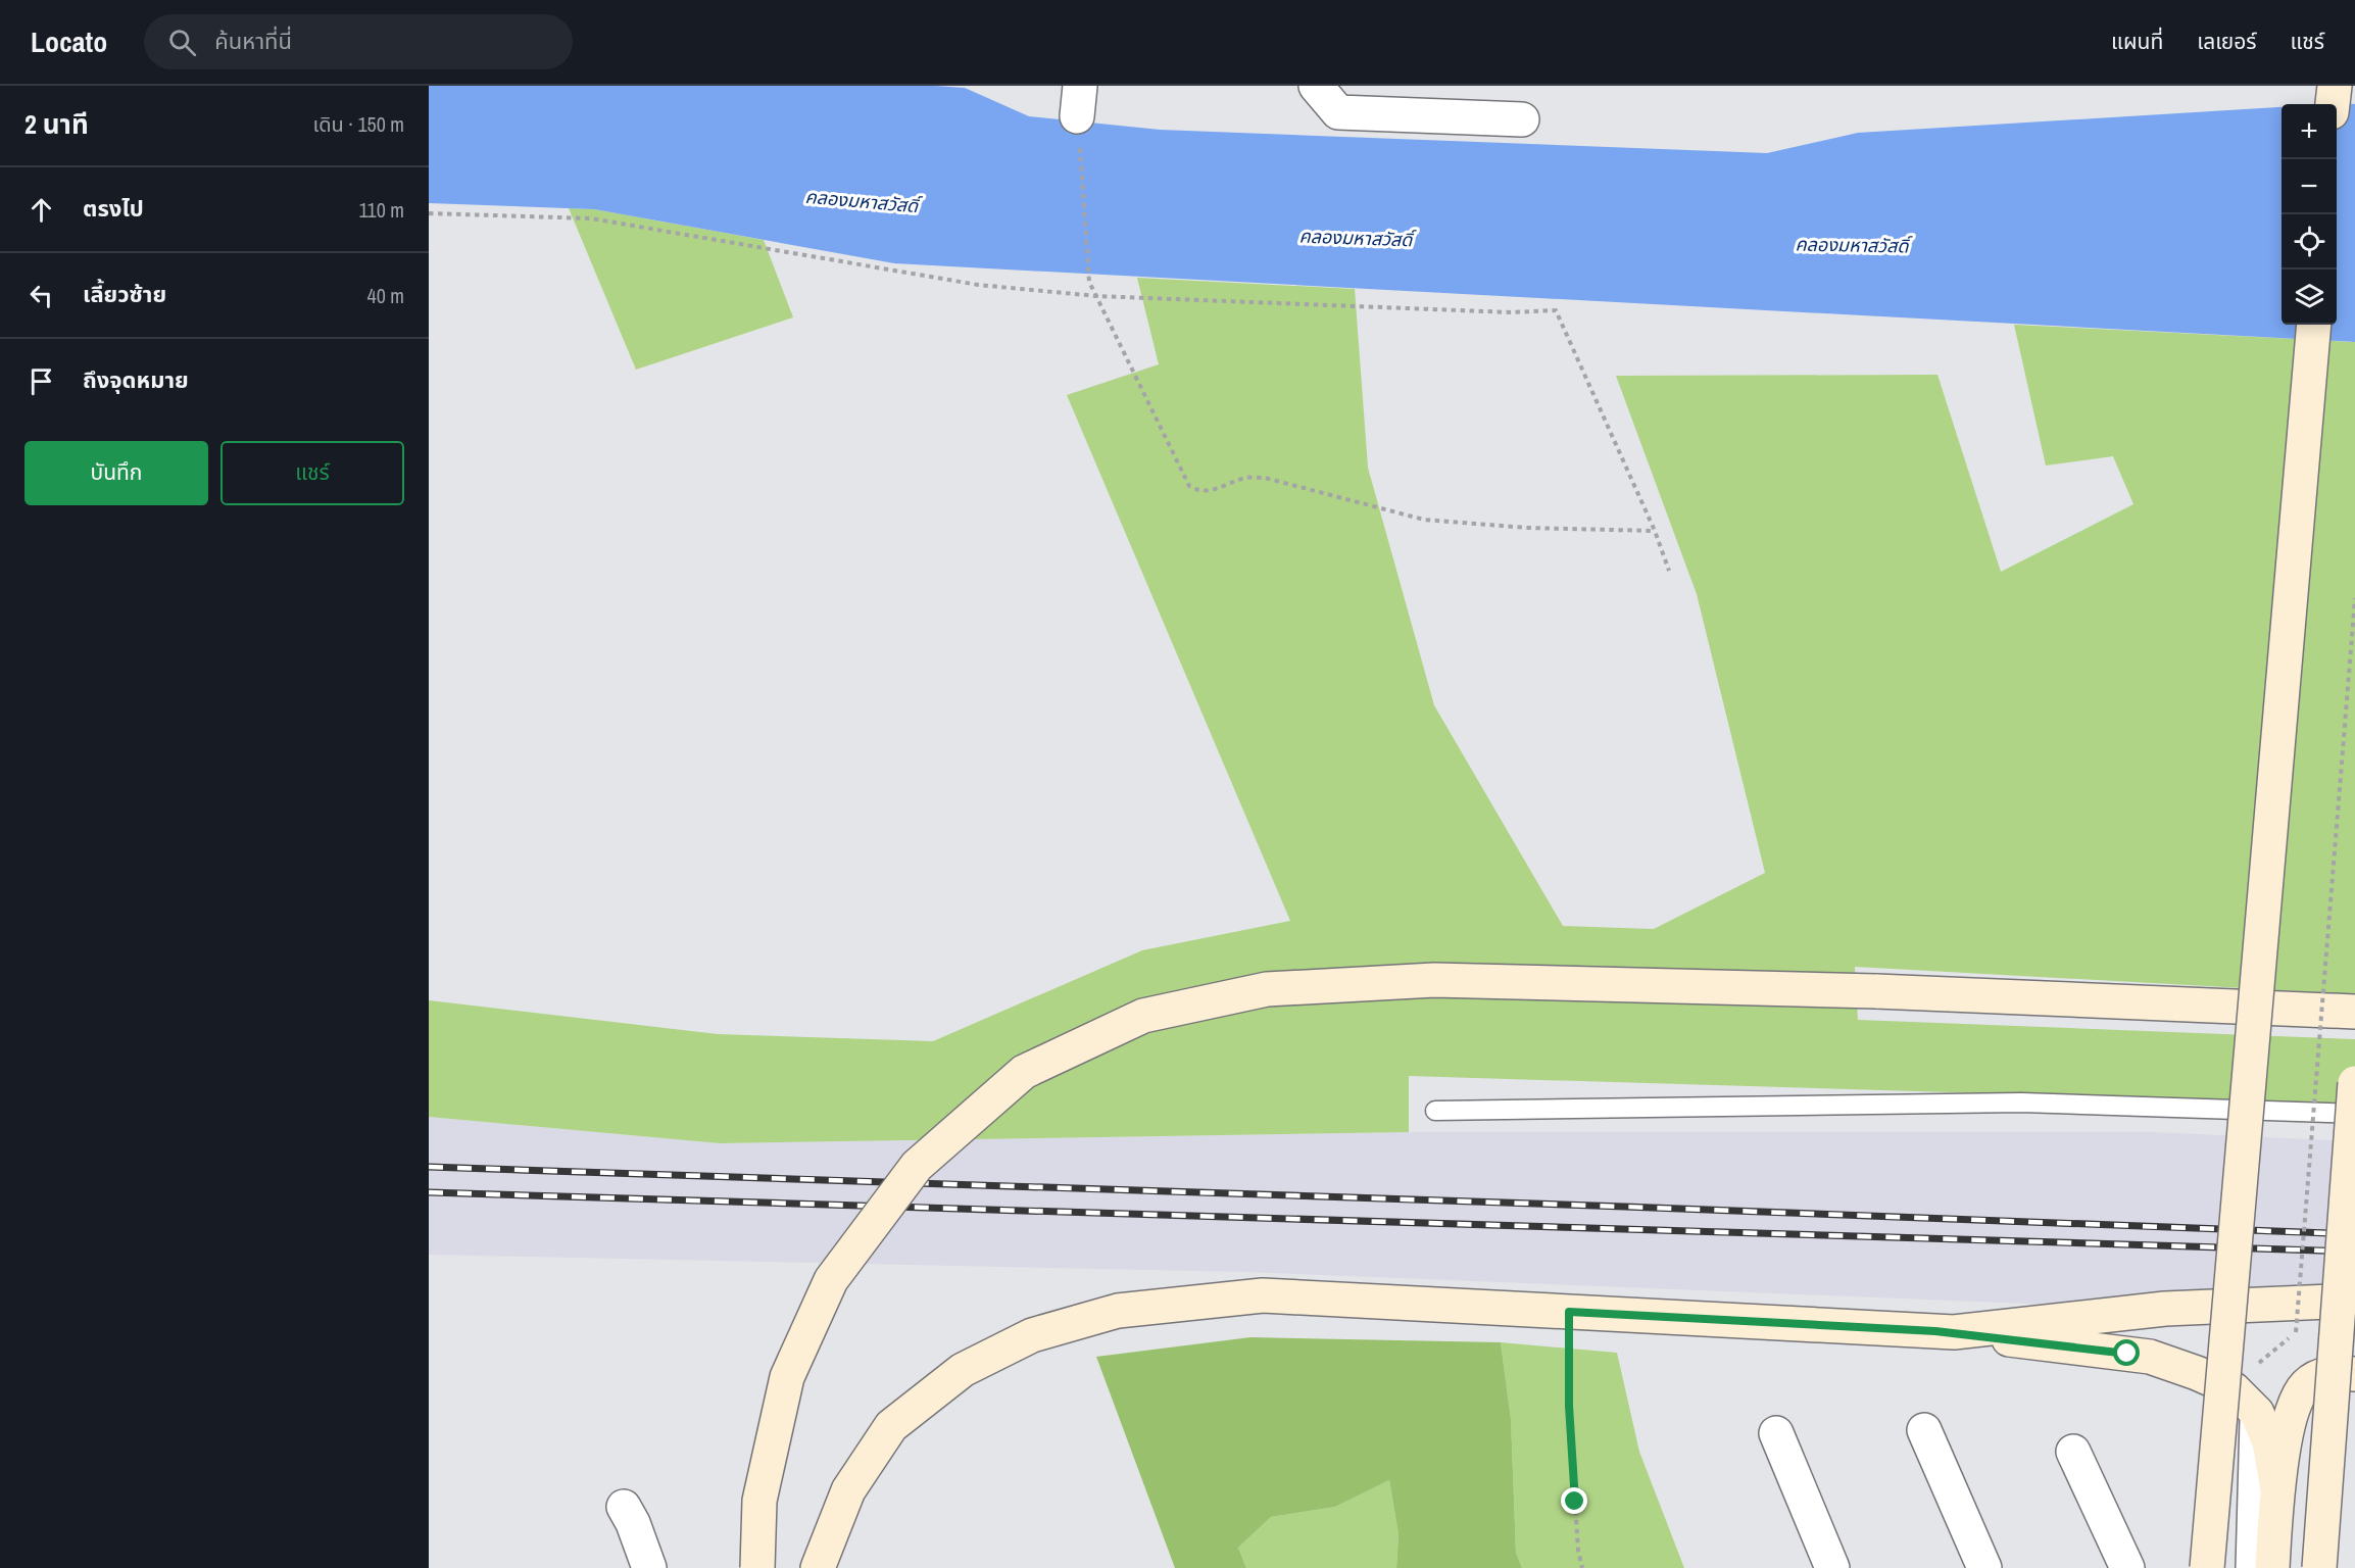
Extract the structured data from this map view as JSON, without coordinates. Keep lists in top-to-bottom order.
{
  "water": ["คลองมหาสวัสดิ์"],
  "page": {
    "header": "Locato",
    "search": "ค้นหาที่นี่",
    "nav": ["แผนที่", "เลเยอร์", "แชร์"],
    "heading": ["2 นาที", "เดิน · 150 m"],
    "map_buttons": ["+", "−"],
    "list": [
      ["ตรงไป", "110 m"],
      ["เลี้ยวซ้าย", "40 m"],
      "ถึงจุดหมาย"
    ],
    "buttons": ["บันทึก", "แชร์"]
  }
}
